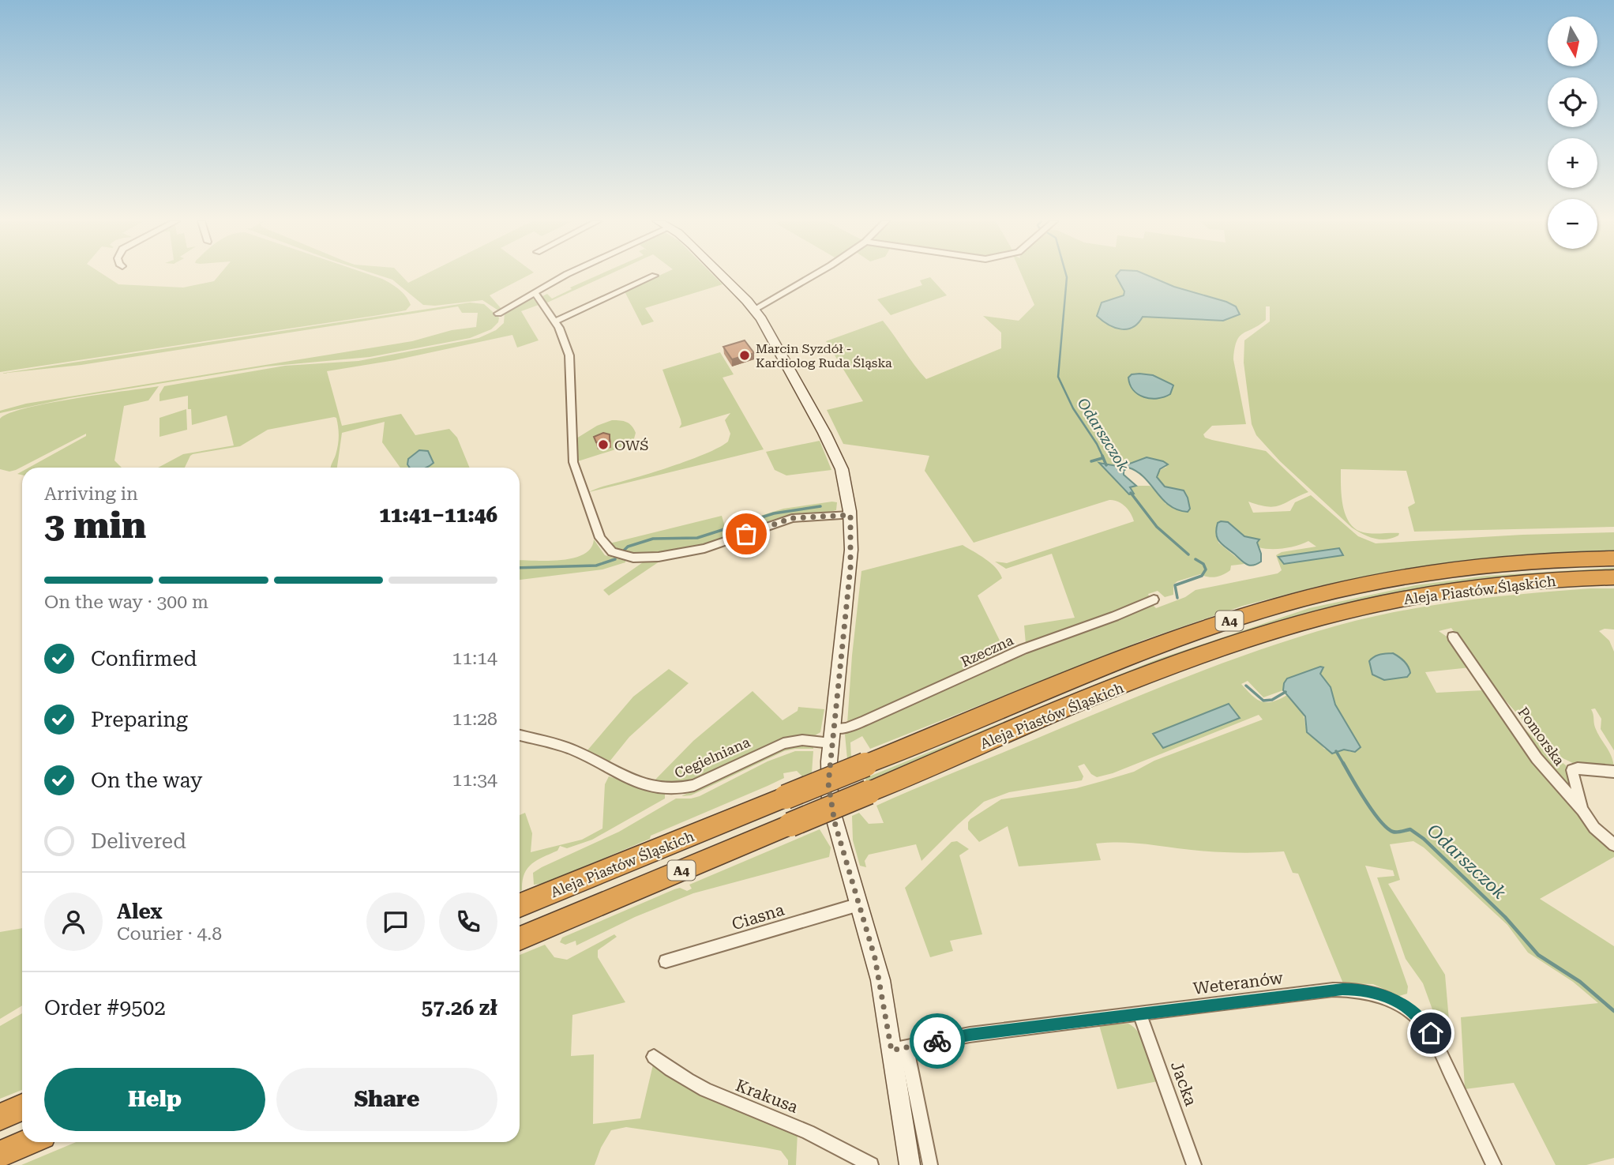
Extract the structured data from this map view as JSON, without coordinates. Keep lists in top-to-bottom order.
{
  "streets": {
    "highway": ["Aleja Piastów Śląskich", "A4"],
    "street": [
      "Rzeczna",
      "Pomorska",
      "Cegielniana",
      "Ciasna",
      "Weteranów",
      "Jacka",
      "Krakusa"
    ]
  },
  "crossings": [
    ["Rzeczna", "Cegielniana"],
    ["Weteranów", "Jacka"]
  ],
  "water": ["Odarszczok"],
  "places": ["Marcin Syzdół - Kardiolog Ruda Śląska", "OWŚ"],
  "north": "bottom",
  "page": {
    "map_buttons": ["+", "−"],
    "heading": ["3 min", "Arriving in", "11:41–11:46"],
    "panel": [
      "Alex",
      "Courier · 4.8",
      "Order #9502",
      "57.26 zł"
    ],
    "bar": "On the way · 300 m",
    "list": [
      ["Confirmed", "11:14"],
      ["Preparing", "11:28"],
      ["On the way", "11:34"],
      "Delivered"
    ],
    "buttons": ["Help", "Share"]
  }
}
